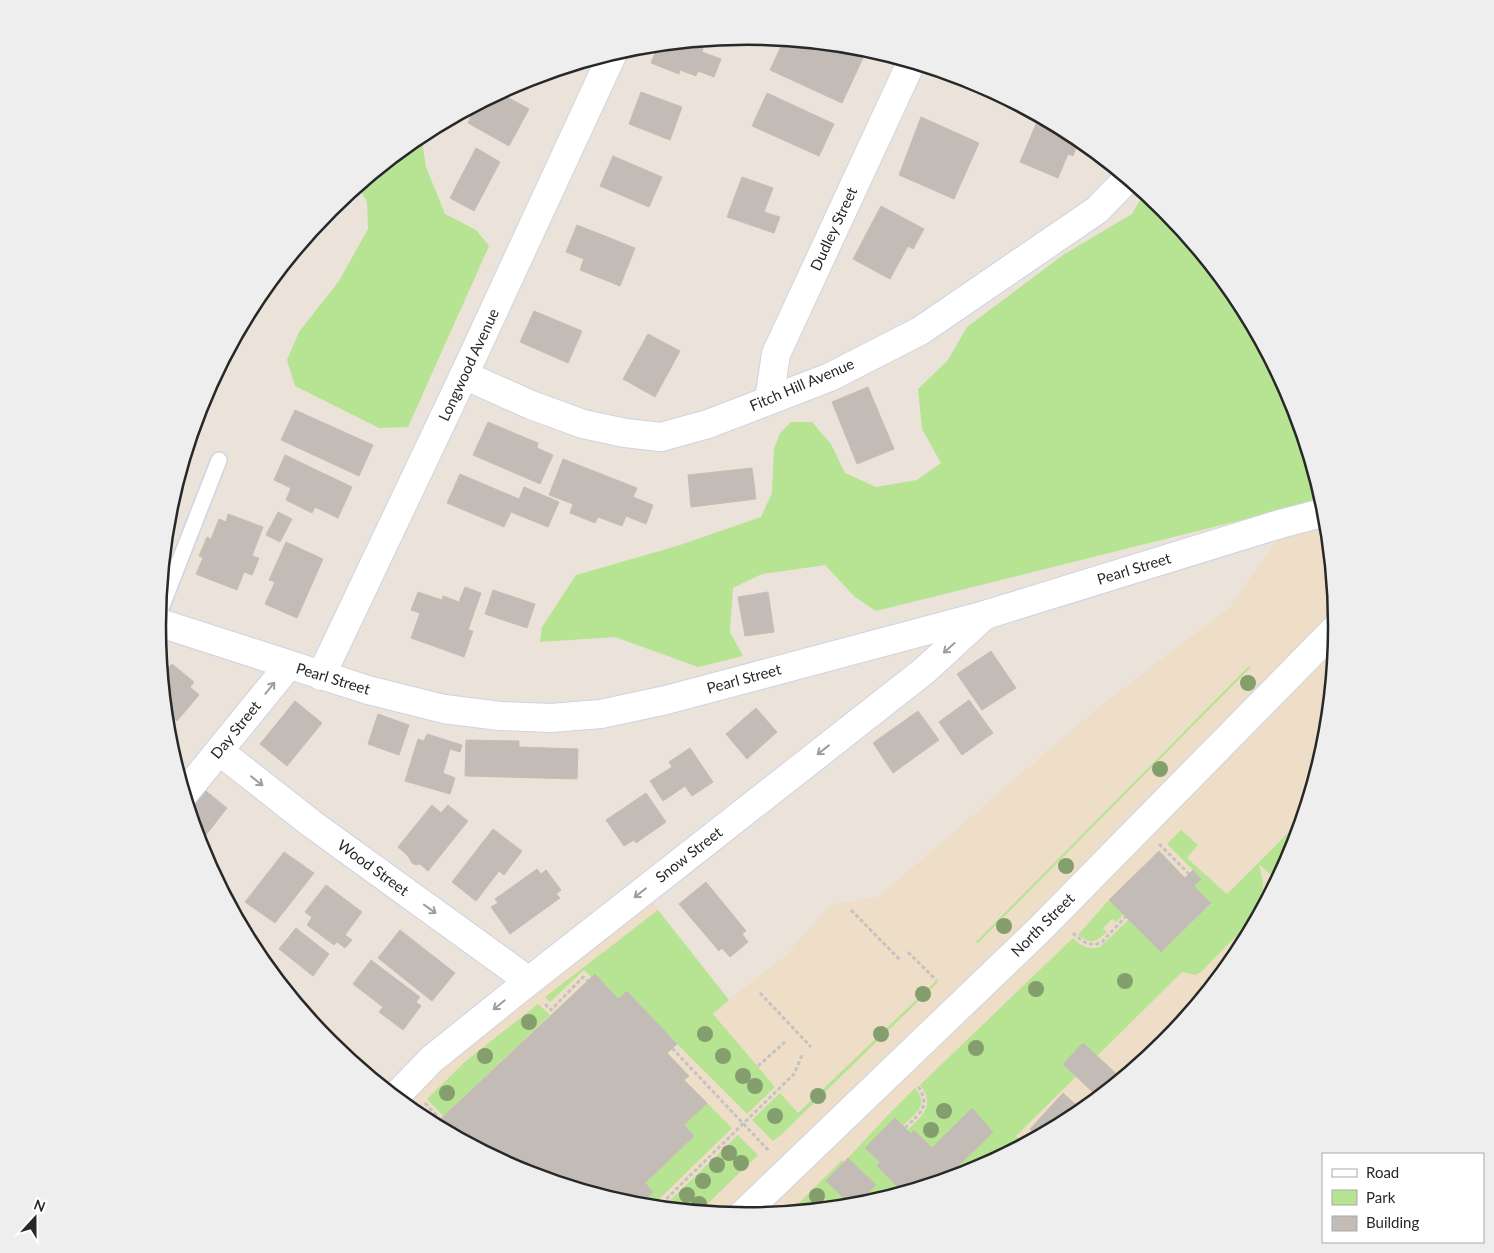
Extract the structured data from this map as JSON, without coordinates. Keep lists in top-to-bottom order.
{
  "streets": {
    "street": [
      "Dudley Street",
      "Longwood Avenue",
      "Fitch Hill Avenue",
      "Pearl Street",
      "Day Street",
      "Snow Street",
      "Wood Street",
      "North Street"
    ]
  },
  "crossings": [
    ["Dudley Street", "Fitch Hill Avenue"],
    ["Longwood Avenue", "Fitch Hill Avenue"],
    ["Longwood Avenue", "Pearl Street"],
    ["Pearl Street", "Day Street"],
    ["Pearl Street", "Snow Street"],
    ["Day Street", "Wood Street"],
    ["Snow Street", "Wood Street"]
  ],
  "one_way": ["Day Street", "Snow Street", "Wood Street"],
  "legend": ["Road", "Park", "Building"],
  "north": "top"
}
